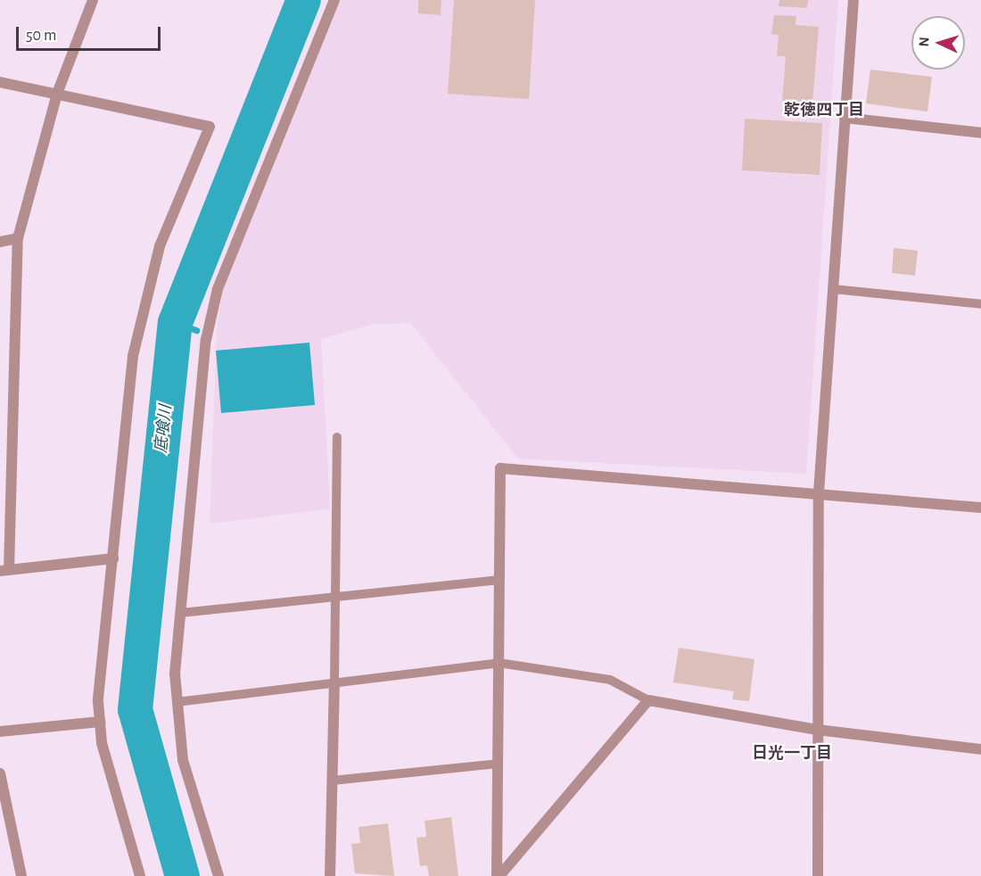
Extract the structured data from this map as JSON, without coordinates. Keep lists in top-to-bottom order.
{
  "districts": ["乾徳四丁目", "日光一丁目"],
  "water": ["底喰川"],
  "scale_bar": "50 m",
  "north": "left"
}
